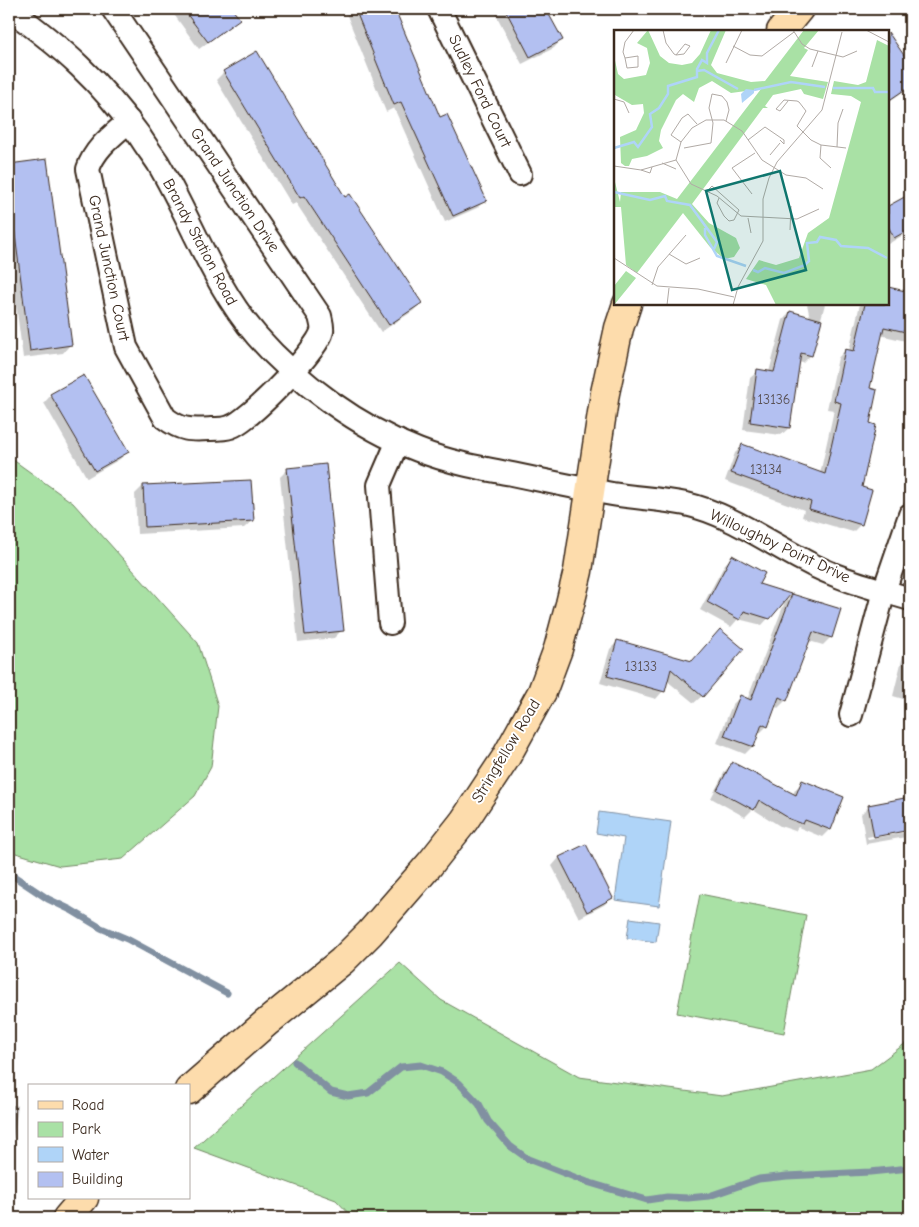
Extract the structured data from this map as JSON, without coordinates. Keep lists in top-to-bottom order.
{
  "streets": {
    "main road": ["Stringfellow Road"],
    "street": [
      "Sudley Ford Court",
      "Grand Junction Drive",
      "Brandy Station Road",
      "Grand Junction Court",
      "Willoughby Point Drive"
    ]
  },
  "crossings": [
    ["Grand Junction Drive", "Brandy Station Road"],
    ["Grand Junction Drive", "Grand Junction Court"],
    ["Brandy Station Road", "Grand Junction Court"],
    ["Brandy Station Road", "Willoughby Point Drive"],
    ["Brandy Station Road", "Stringfellow Road"],
    ["Willoughby Point Drive", "Stringfellow Road"]
  ],
  "house_numbers": ["13136", "13134", "13133"],
  "legend": [
    "Road",
    "Park",
    "Water",
    "Building"
  ]
}
